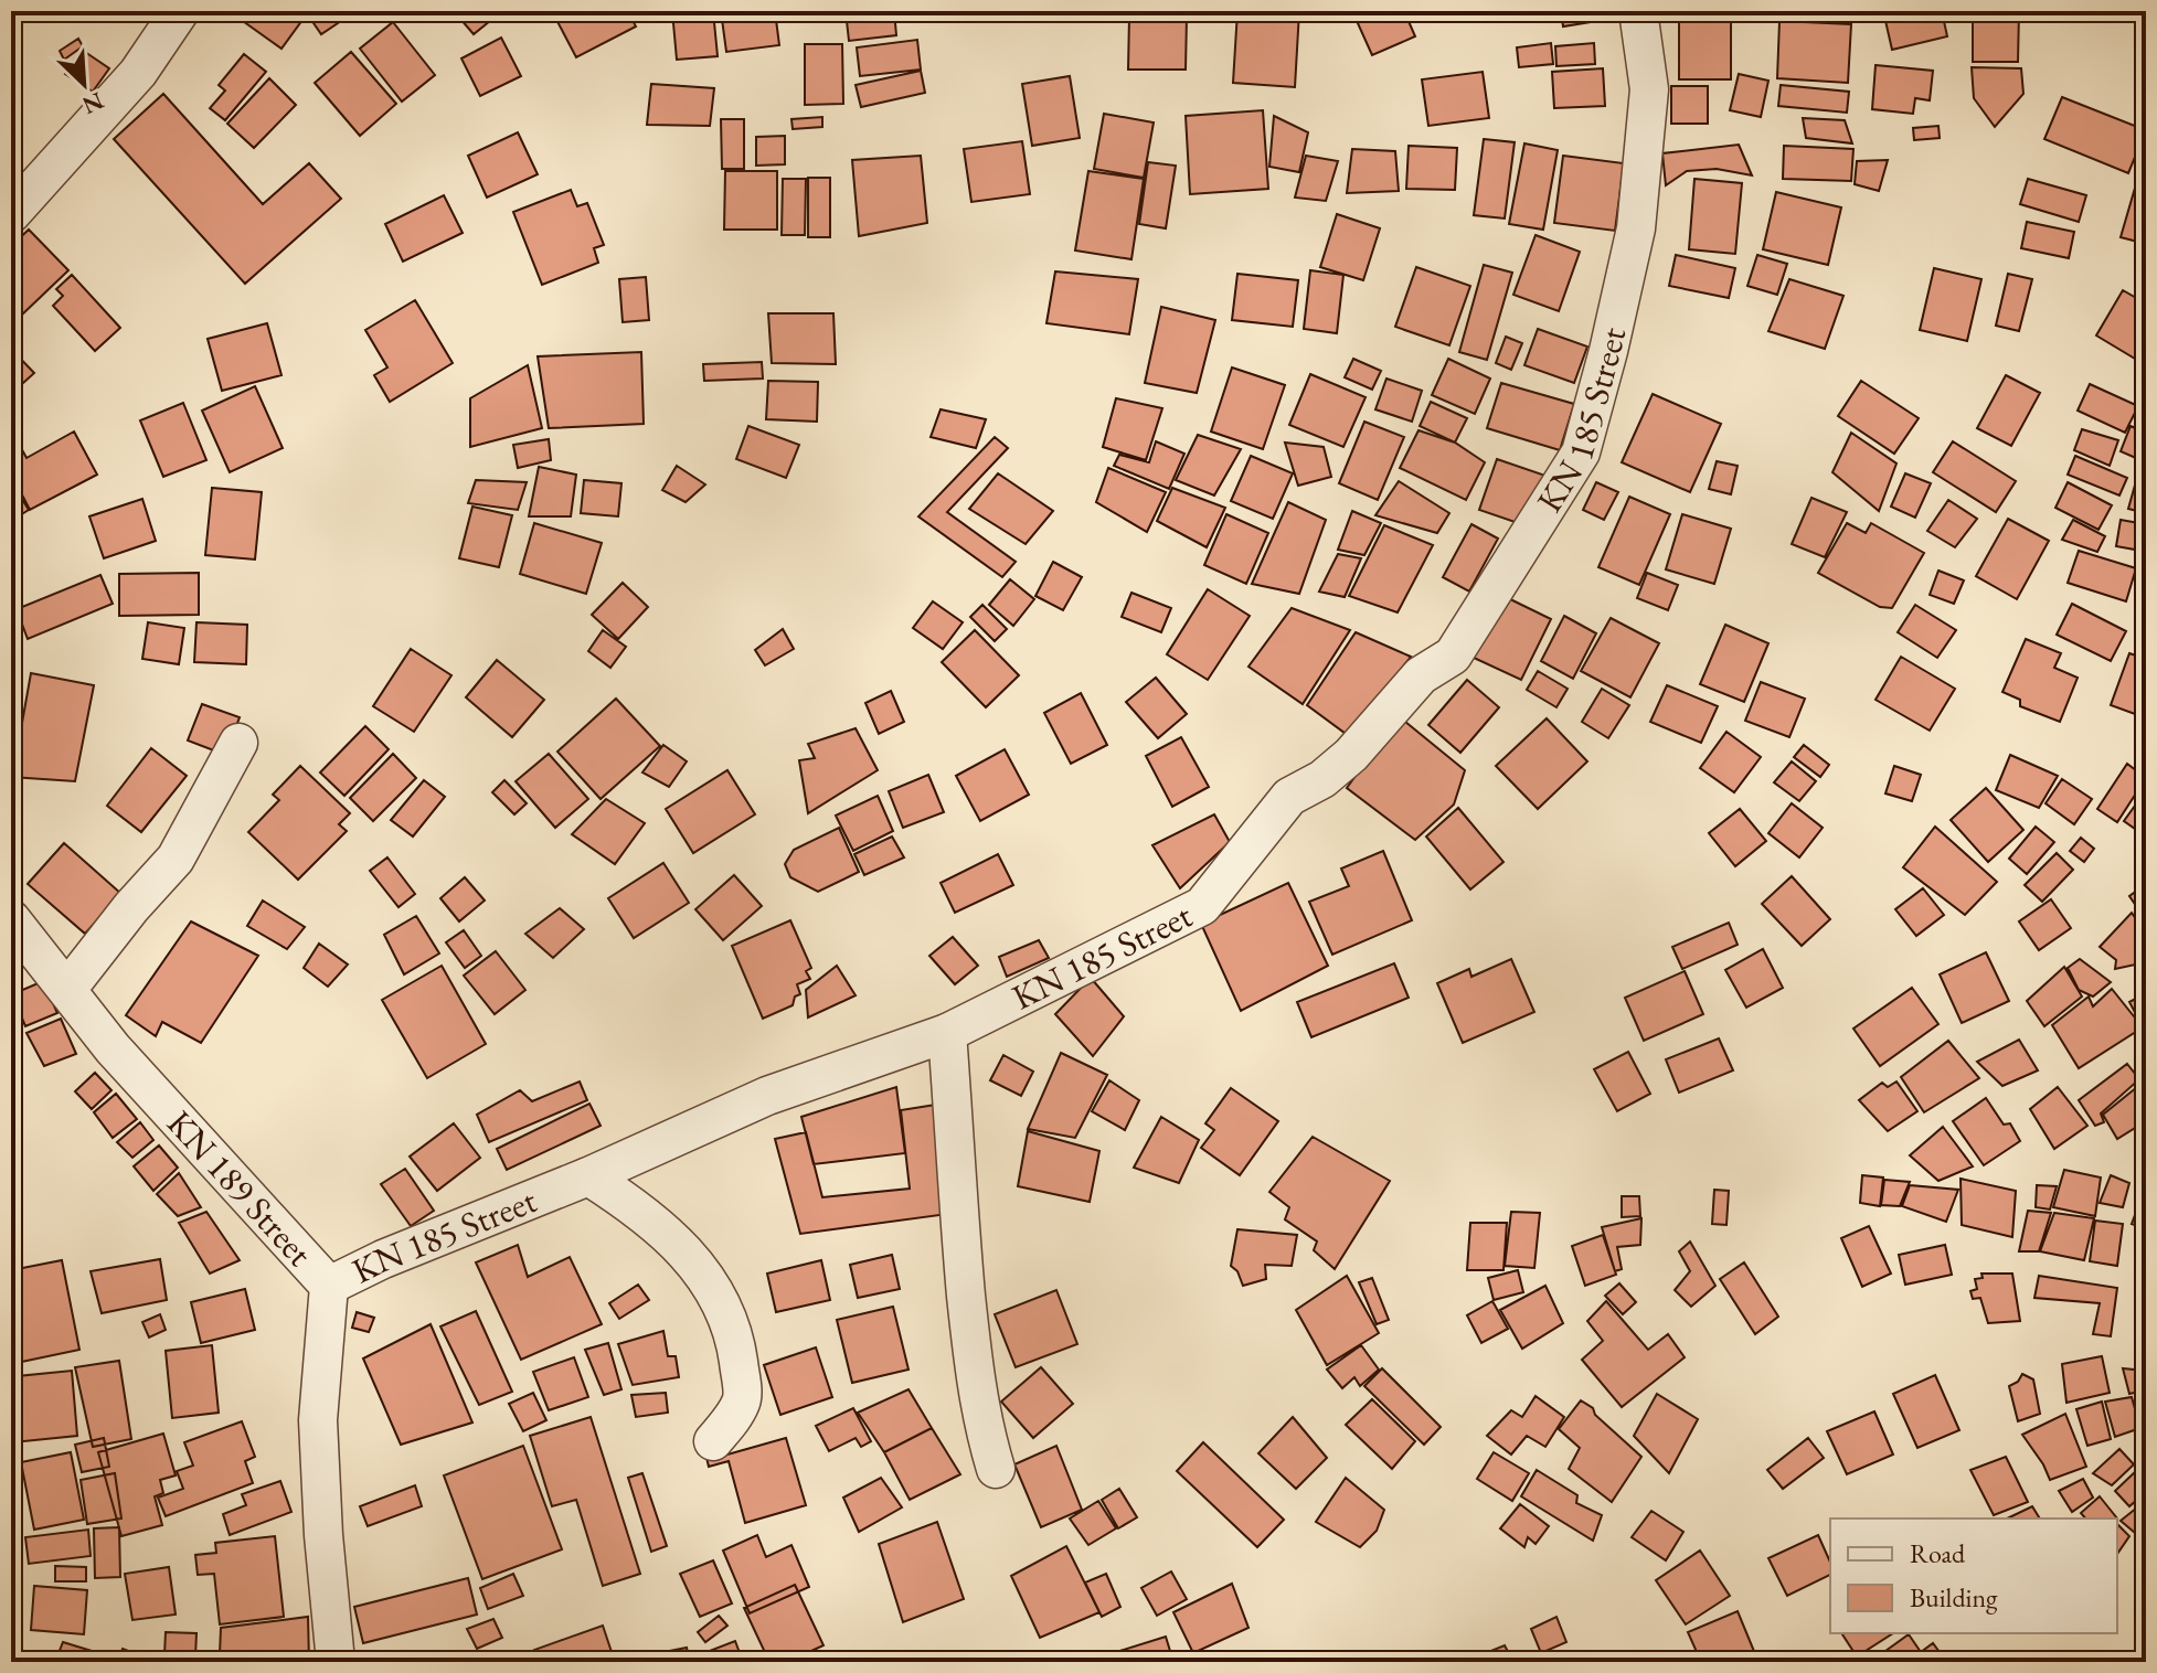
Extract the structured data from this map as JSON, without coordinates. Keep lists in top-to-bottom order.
{
  "streets": {
    "street": ["KN 185 Street", "KN 189 Street"]
  },
  "crossings": [
    ["KN 185 Street", "KN 189 Street"]
  ],
  "legend": ["Road", "Building"],
  "north": "bottom right"
}
